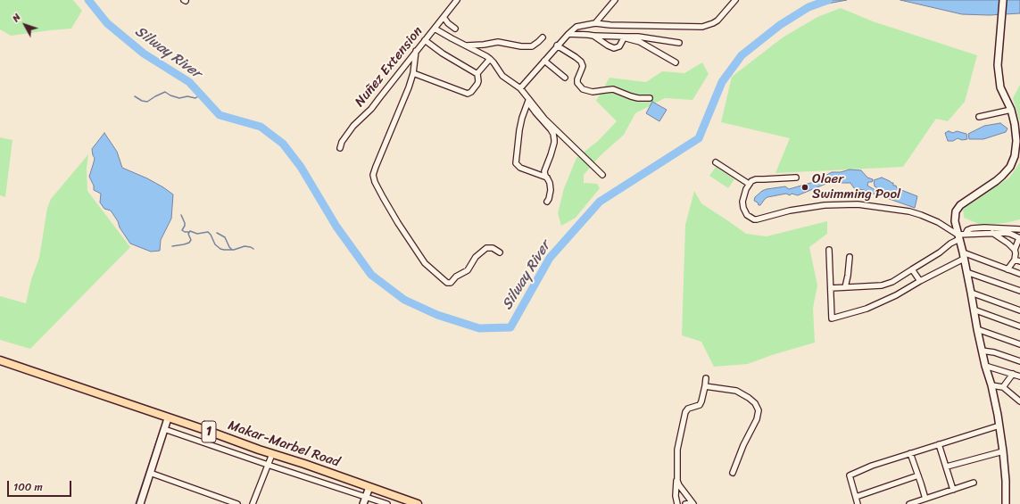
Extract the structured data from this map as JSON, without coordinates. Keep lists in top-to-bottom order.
{
  "streets": {
    "main road": ["1", "Makar-Marbel Road"],
    "street": ["Nuñez Extension"]
  },
  "water": ["Silway River"],
  "places": ["Olaer Swimming Pool"],
  "scale_bar": "100 m",
  "north": "top left"
}
